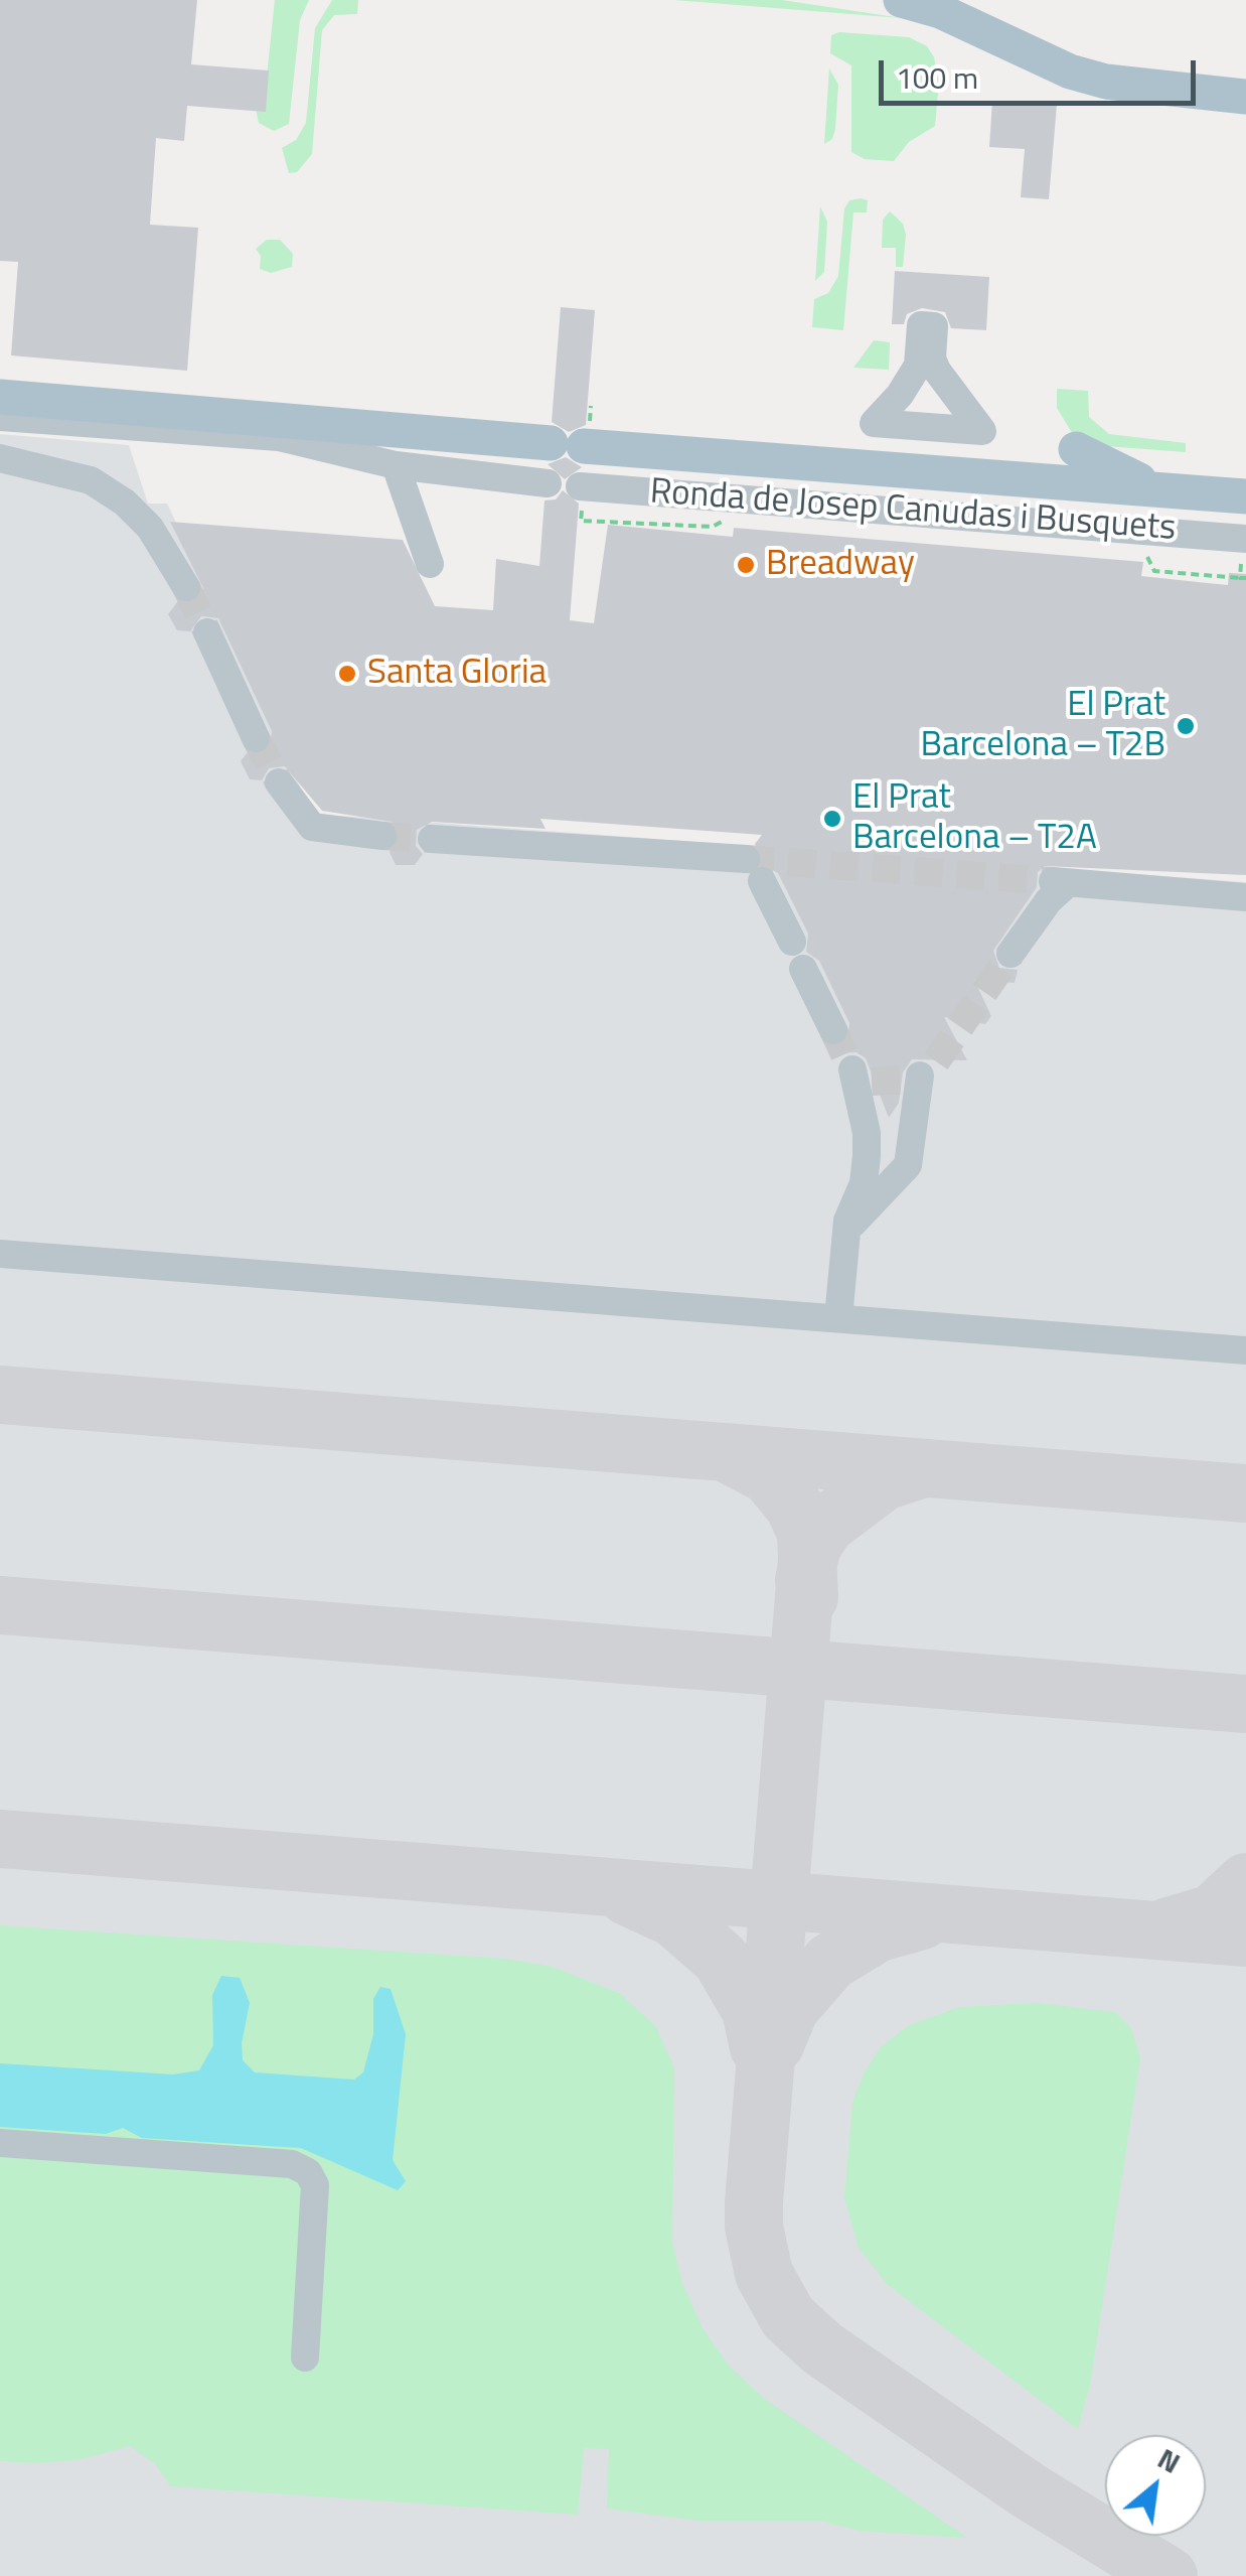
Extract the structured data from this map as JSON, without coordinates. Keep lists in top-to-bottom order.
{
  "streets": {
    "main road": ["Ronda de Josep Canudas i Busquets"]
  },
  "places": [
    "Breadway",
    "Santa Gloria",
    "El Prat Barcelona – T2B",
    "El Prat Barcelona – T2A"
  ],
  "scale_bar": "100 m",
  "north": "top right"
}
